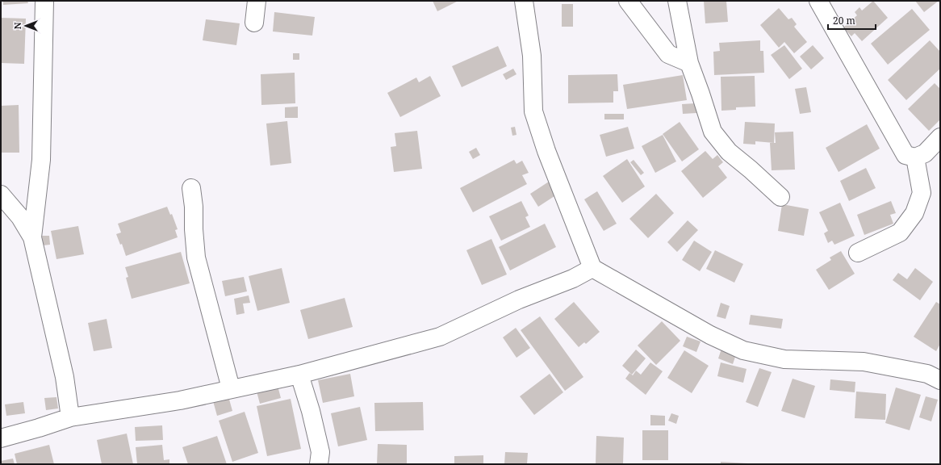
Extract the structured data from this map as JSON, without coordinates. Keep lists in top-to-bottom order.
{
  "scale_bar": "20 m",
  "north": "left"
}
